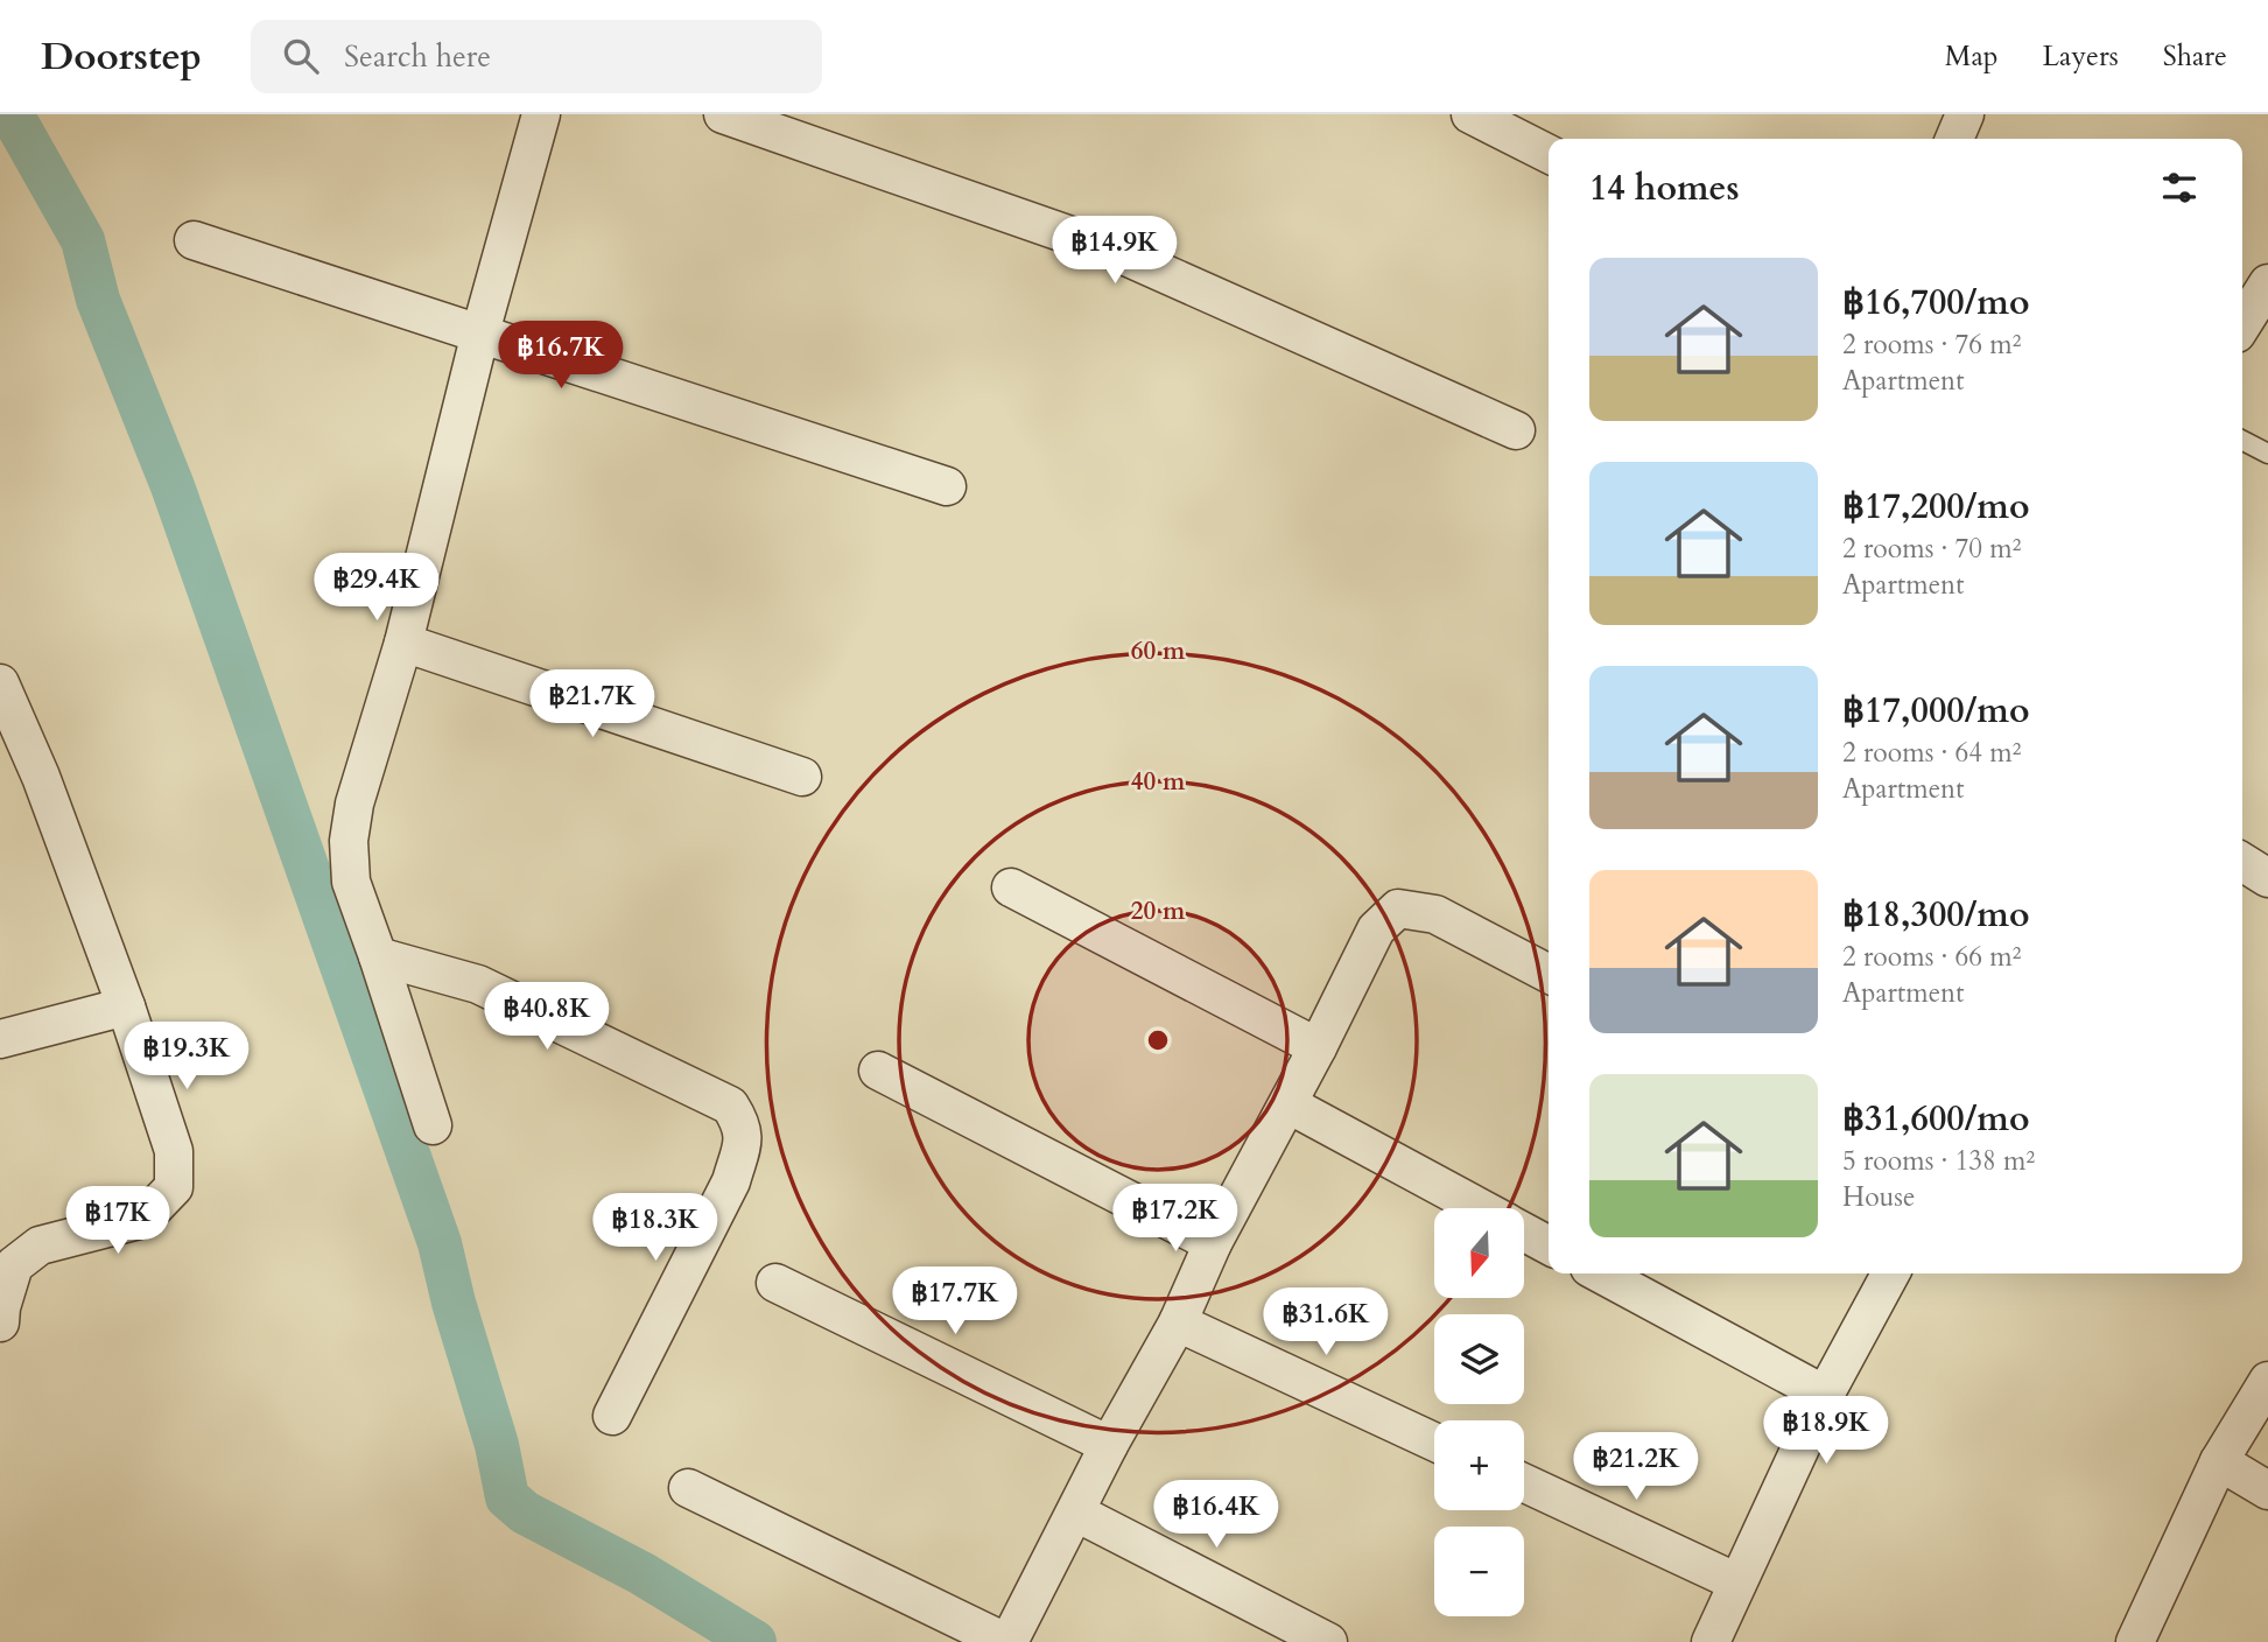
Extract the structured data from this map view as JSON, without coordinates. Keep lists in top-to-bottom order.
{
  "north": "bottom",
  "page": {
    "header": "Doorstep",
    "search": "Search here",
    "nav": ["Map", "Layers", "Share"],
    "heading": "14 homes",
    "price": [
      "฿14.9K",
      "฿16.7K",
      "฿29.4K",
      "฿21.7K",
      "฿40.8K",
      "฿19.3K",
      "฿17.2K",
      "฿17K",
      "฿18.3K",
      "฿17.7K",
      "฿31.6K",
      "฿18.9K",
      "฿21.2K",
      "฿16.4K"
    ],
    "list": [
      {
        "name": "฿16,700/mo",
        "note": "2 rooms · 76 m² · Apartment"
      },
      {
        "name": "฿17,200/mo",
        "note": "2 rooms · 70 m² · Apartment"
      },
      {
        "name": "฿17,000/mo",
        "note": "2 rooms · 64 m² · Apartment"
      },
      {
        "name": "฿18,300/mo",
        "note": "2 rooms · 66 m² · Apartment"
      },
      {
        "name": "฿31,600/mo",
        "note": "5 rooms · 138 m² · House"
      }
    ],
    "map_buttons": ["+", "−"]
  },
  "rings": ["60 m", "40 m", "20 m"]
}
